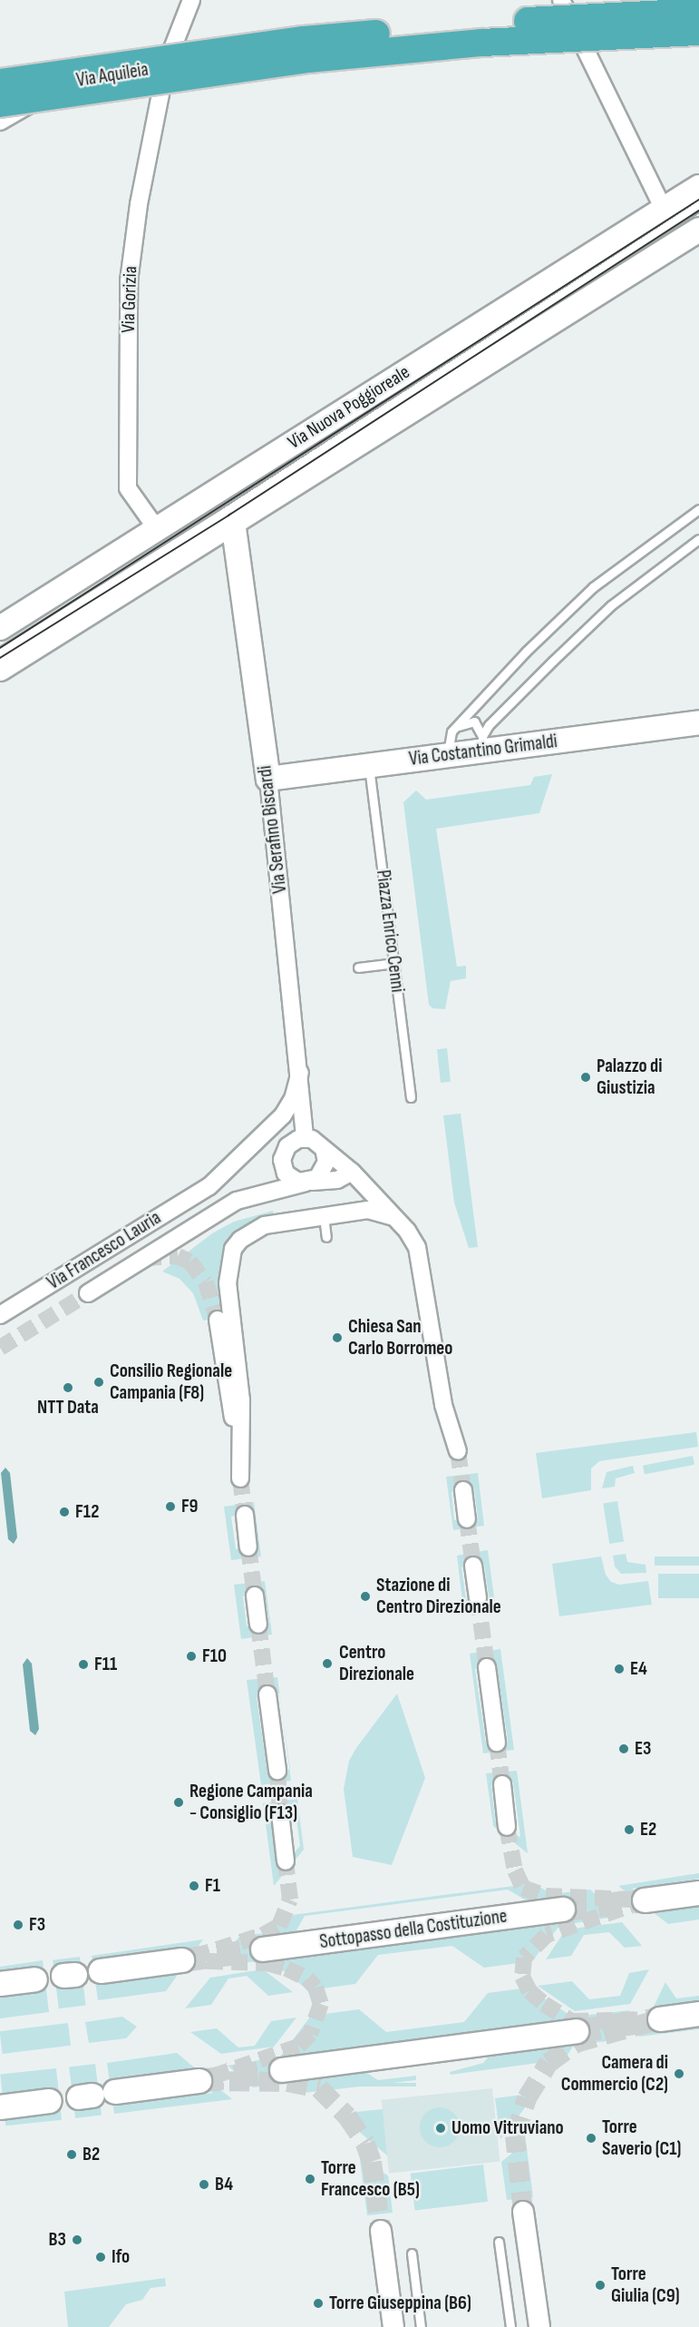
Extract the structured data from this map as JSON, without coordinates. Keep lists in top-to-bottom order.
{
  "streets": {
    "main road": [
      "Via Nuova Poggioreale",
      "Via Costantino Grimaldi",
      "Via Serafino Biscardi",
      "Sottopasso della Costituzione"
    ],
    "street": ["Via Aquileia", "Via Gorizia", "Via Francesco Lauria"],
    "lane": ["Piazza Enrico Cenni"]
  },
  "crossings": [
    ["Via Aquileia", "Via Gorizia"],
    ["Via Gorizia", "Via Nuova Poggioreale"],
    ["Via Nuova Poggioreale", "Via Serafino Biscardi"],
    ["Via Costantino Grimaldi", "Via Serafino Biscardi"],
    ["Via Costantino Grimaldi", "Piazza Enrico Cenni"],
    ["Via Serafino Biscardi", "Via Francesco Lauria"]
  ],
  "places": [
    "Palazzo di Giustizia",
    "Chiesa San Carlo Borromeo",
    "Consilio Regionale Campania (F8)",
    "NTT Data",
    "F9",
    "F12",
    "Stazione di Centro Direzionale",
    "F10",
    "Centro Direzionale",
    "F11",
    "E4",
    "E3",
    "Regione Campania - Consiglio (F13)",
    "E2",
    "F1",
    "F3",
    "Camera di Commercio (C2)",
    "Uomo Vitruviano",
    "Torre Saverio (C1)",
    "B2",
    "Torre Francesco (B5)",
    "B4",
    "B3",
    "Ifo",
    "Torre Giulia (C9)",
    "Torre Giuseppina (B6)"
  ]
}
